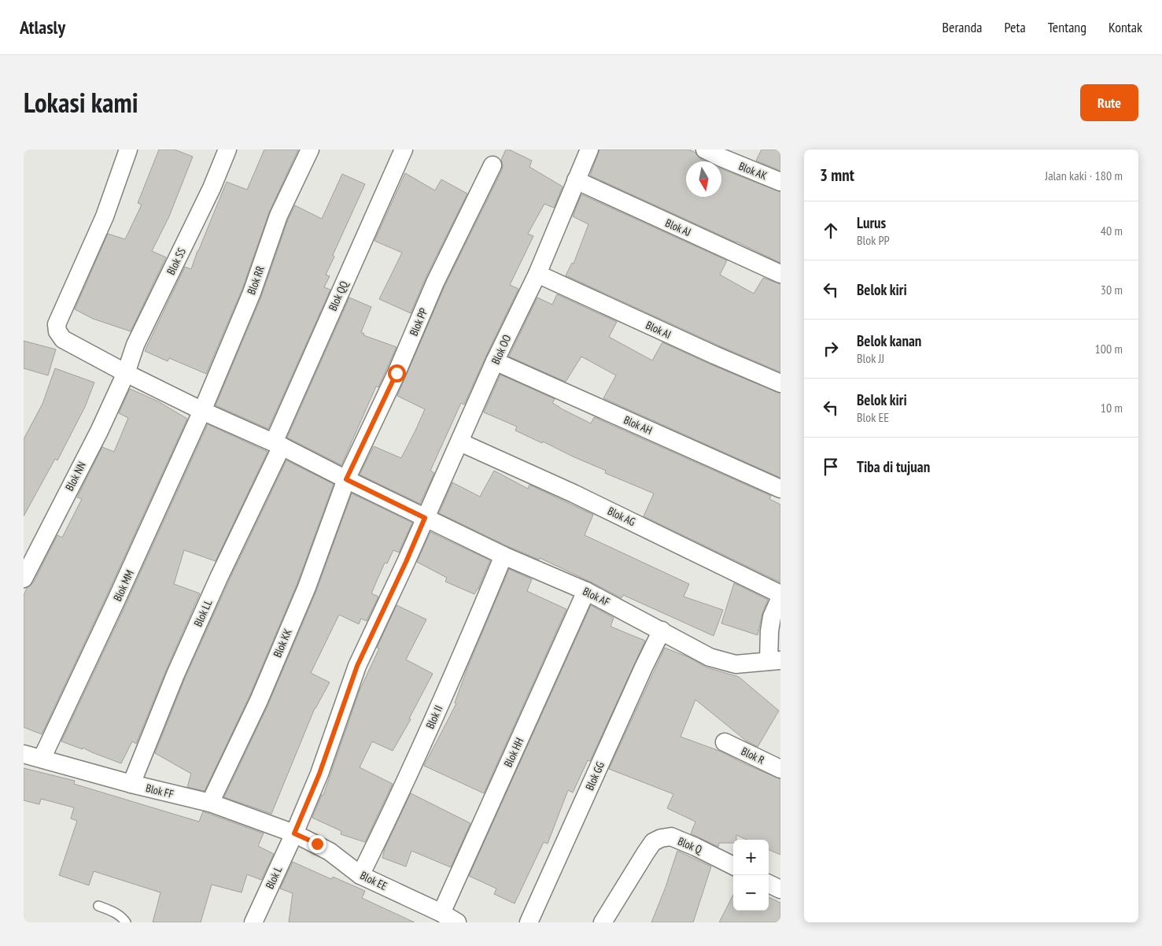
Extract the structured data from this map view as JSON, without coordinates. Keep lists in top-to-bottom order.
{
  "streets": {
    "street": [
      "Blok AK",
      "Blok AJ",
      "Blok SS",
      "Blok RR",
      "Blok QQ",
      "Blok PP",
      "Blok AI",
      "Blok OO",
      "Blok AH",
      "Blok NN",
      "Blok AG",
      "Blok MM",
      "Blok AF",
      "Blok LL",
      "Blok KK",
      "Blok II",
      "Blok HH",
      "Blok R",
      "Blok GG",
      "Blok FF",
      "Blok Q",
      "Blok L",
      "Blok EE"
    ]
  },
  "crossings": [
    ["Blok AJ", "Blok OO"],
    ["Blok SS", "Blok NN"],
    ["Blok SS", "Blok AF"],
    ["Blok RR", "Blok MM"],
    ["Blok RR", "Blok AF"],
    ["Blok QQ", "Blok AF"],
    ["Blok QQ", "Blok LL"],
    ["Blok PP", "Blok AF"],
    ["Blok PP", "Blok KK"],
    ["Blok AI", "Blok OO"],
    ["Blok OO", "Blok AH"],
    ["Blok OO", "Blok AG"],
    ["Blok OO", "Blok AF"],
    ["Blok OO", "Blok L"],
    ["Blok NN", "Blok AF"],
    ["Blok MM", "Blok AF"],
    ["Blok MM", "Blok FF"],
    ["Blok AF", "Blok LL"],
    ["Blok AF", "Blok KK"],
    ["Blok AF", "Blok II"],
    ["Blok AF", "Blok HH"],
    ["Blok AF", "Blok GG"],
    ["Blok AF", "Blok L"],
    ["Blok LL", "Blok FF"],
    ["Blok KK", "Blok FF"],
    ["Blok II", "Blok EE"],
    ["Blok HH", "Blok EE"],
    ["Blok FF", "Blok L"],
    ["Blok FF", "Blok EE"],
    ["Blok L", "Blok EE"]
  ],
  "north": "bottom",
  "page": {
    "header": "Atlasly",
    "nav": [
      "Beranda",
      "Peta",
      "Tentang",
      "Kontak"
    ],
    "title": "Lokasi kami",
    "buttons": "Rute",
    "heading": ["3 mnt", "Jalan kaki · 180 m"],
    "list": [
      ["Lurus", "Blok PP", "40 m"],
      ["Belok kiri", "30 m"],
      ["Belok kanan", "Blok JJ", "100 m"],
      ["Belok kiri", "Blok EE", "10 m"],
      "Tiba di tujuan"
    ],
    "map_buttons": ["+", "−"]
  }
}
